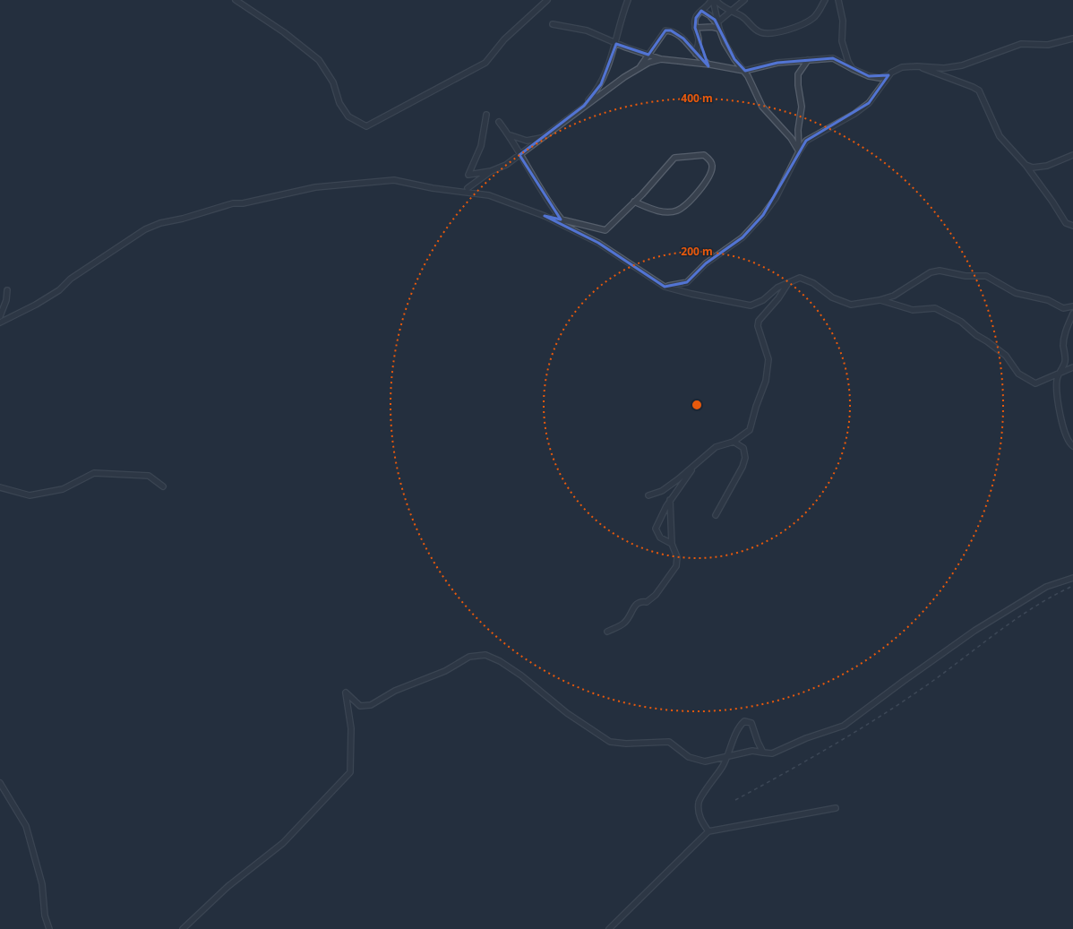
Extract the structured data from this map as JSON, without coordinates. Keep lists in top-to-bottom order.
{
  "rings": ["400 m", "200 m"]
}
